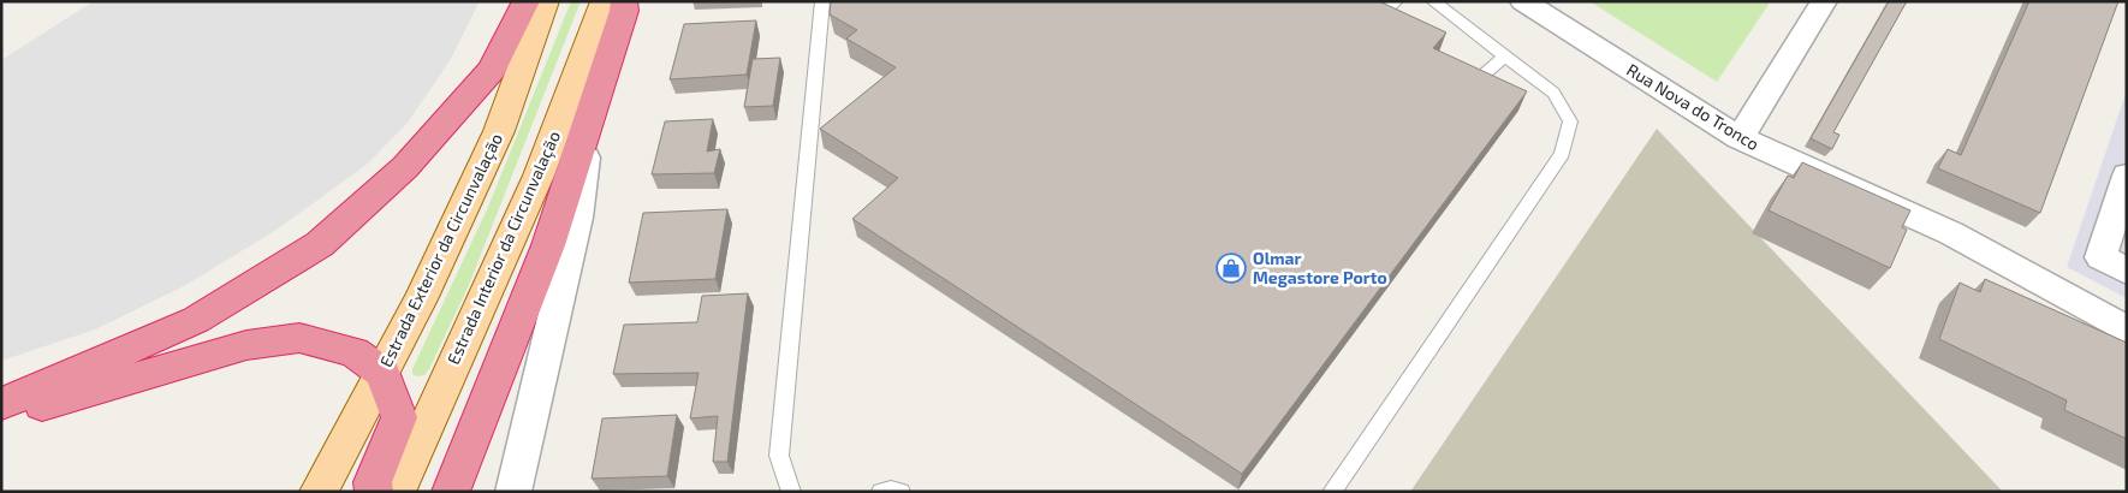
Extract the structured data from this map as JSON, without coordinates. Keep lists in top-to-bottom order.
{
  "streets": {
    "main road": ["Estrada Interior da Circunvalação", "Estrada Exterior da Circunvalação"],
    "street": ["Rua Nova do Tronco"]
  },
  "places": {
    "shop": ["Olmar Megastore Porto"]
  }
}
